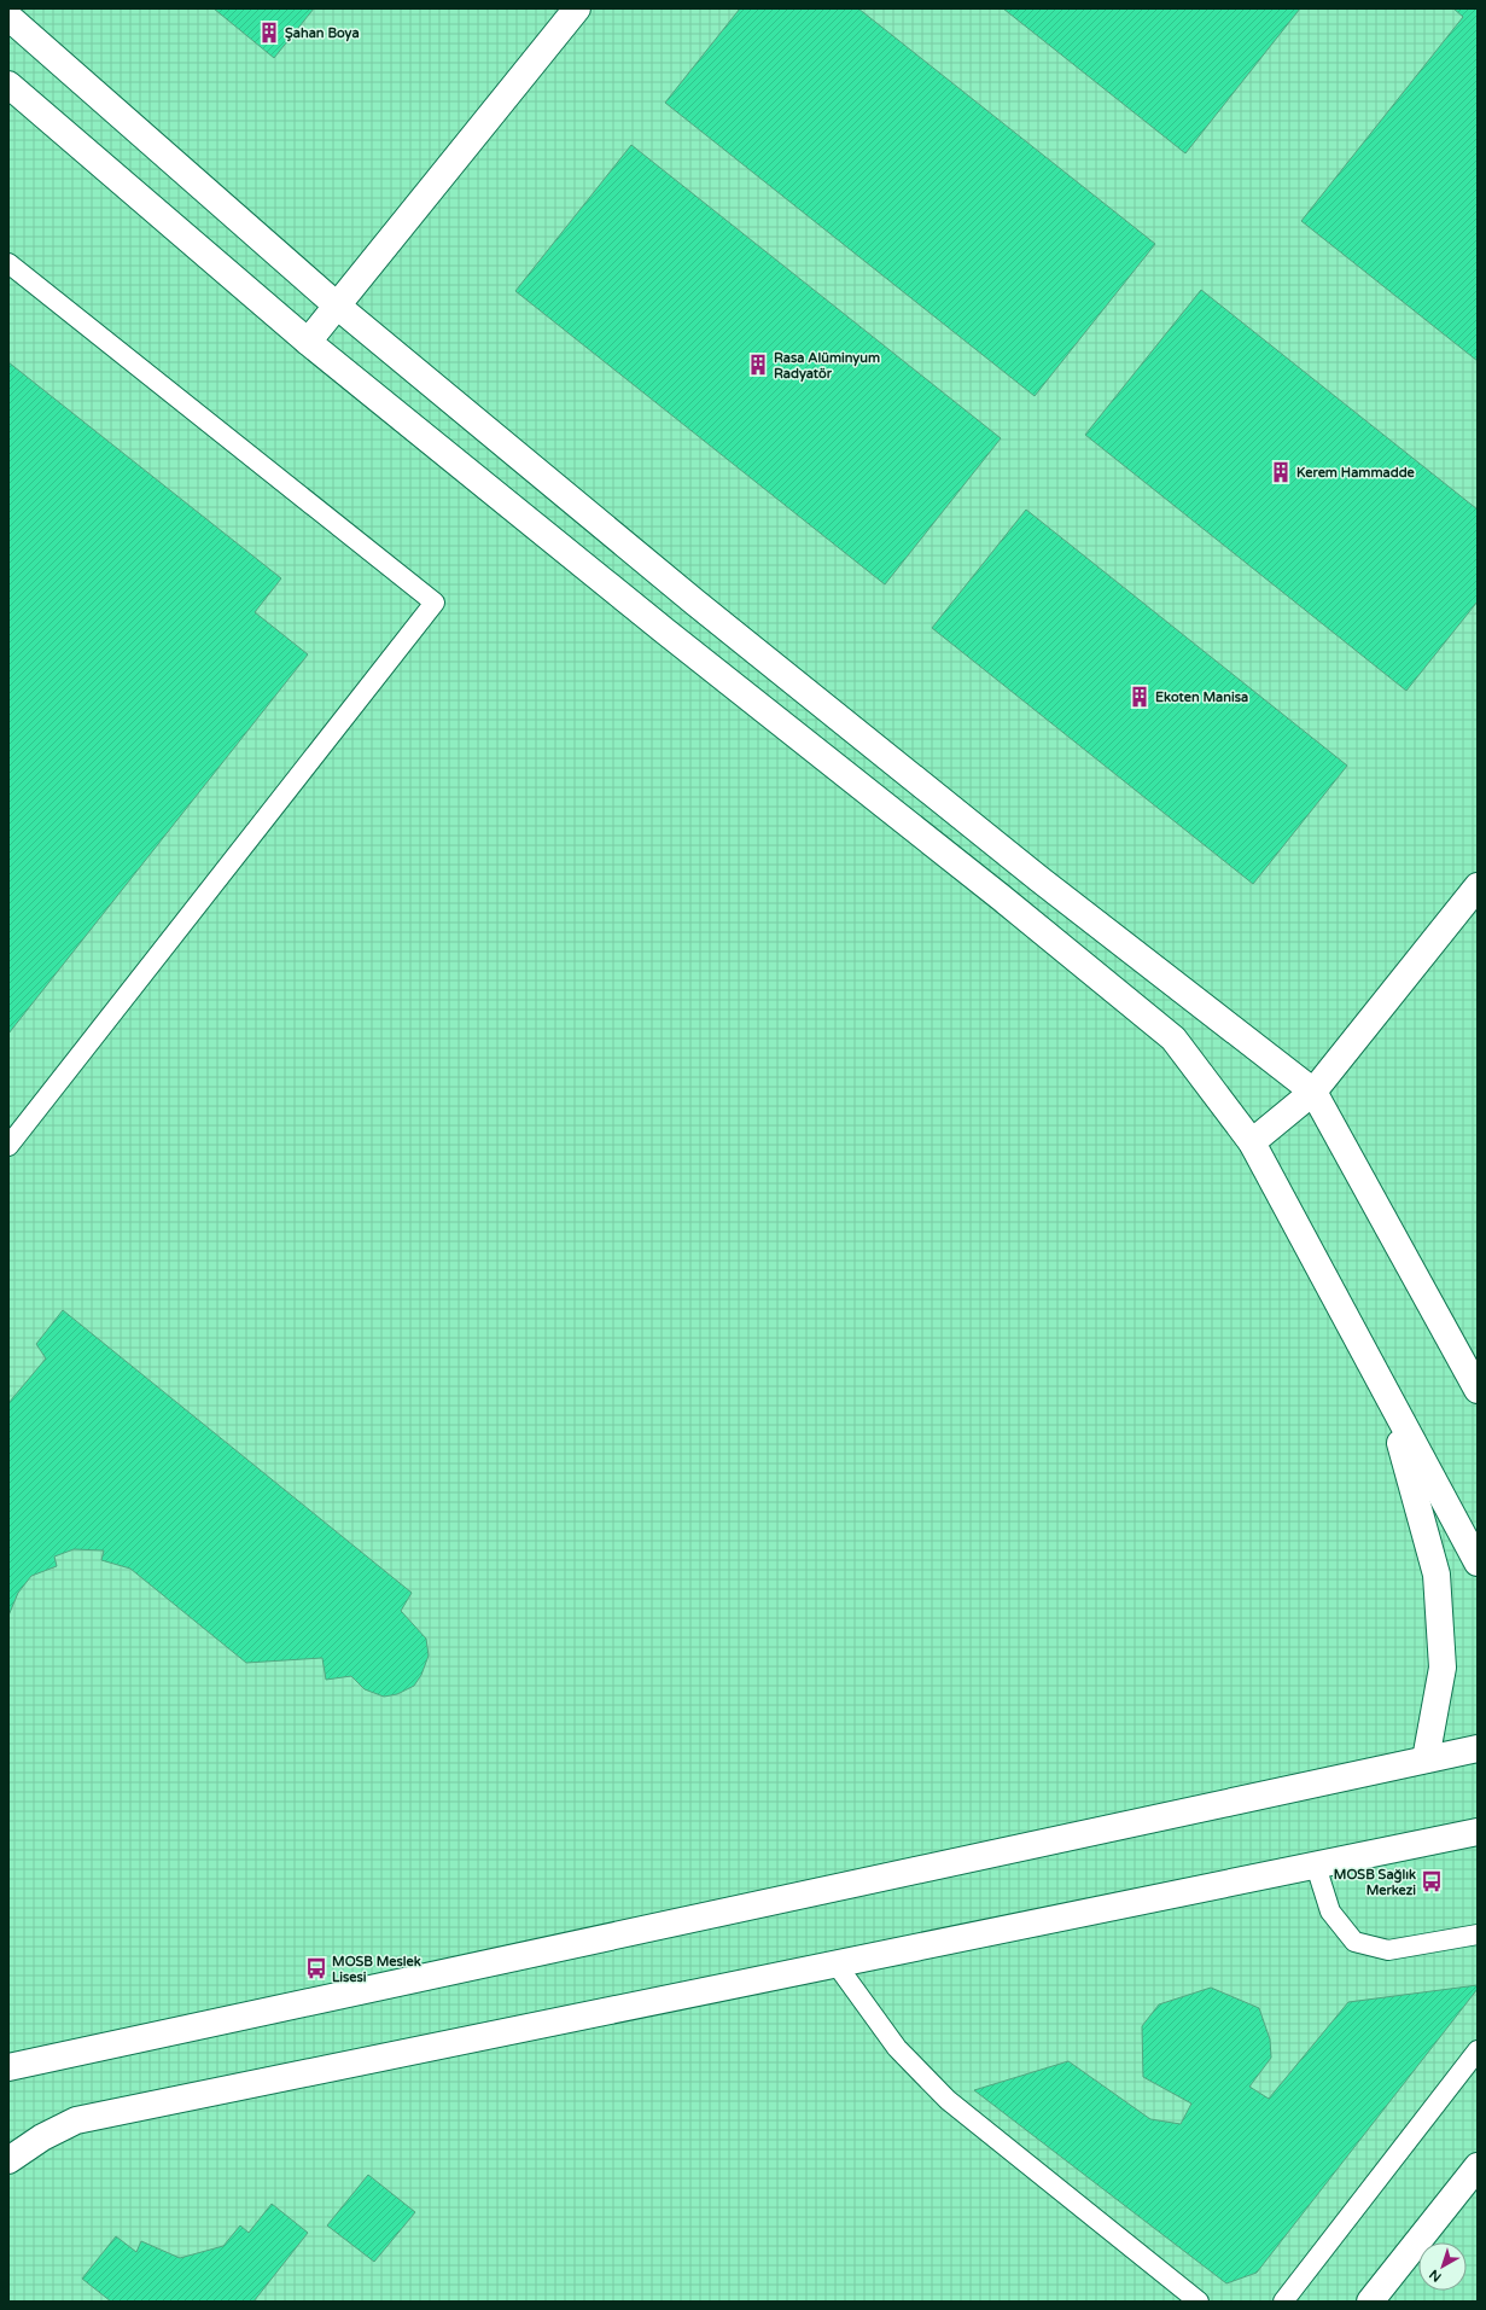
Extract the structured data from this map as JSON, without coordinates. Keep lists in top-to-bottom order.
{
  "places": {
    "building": [
      "Şahan Boya",
      "Rasa Alüminyum Radyatör",
      "Kerem Hammadde",
      "Ekoten Manisa"
    ],
    "bus stop": ["MOSB Sağlık Merkezi", "MOSB Meslek Lisesi"]
  },
  "north": "bottom left"
}
